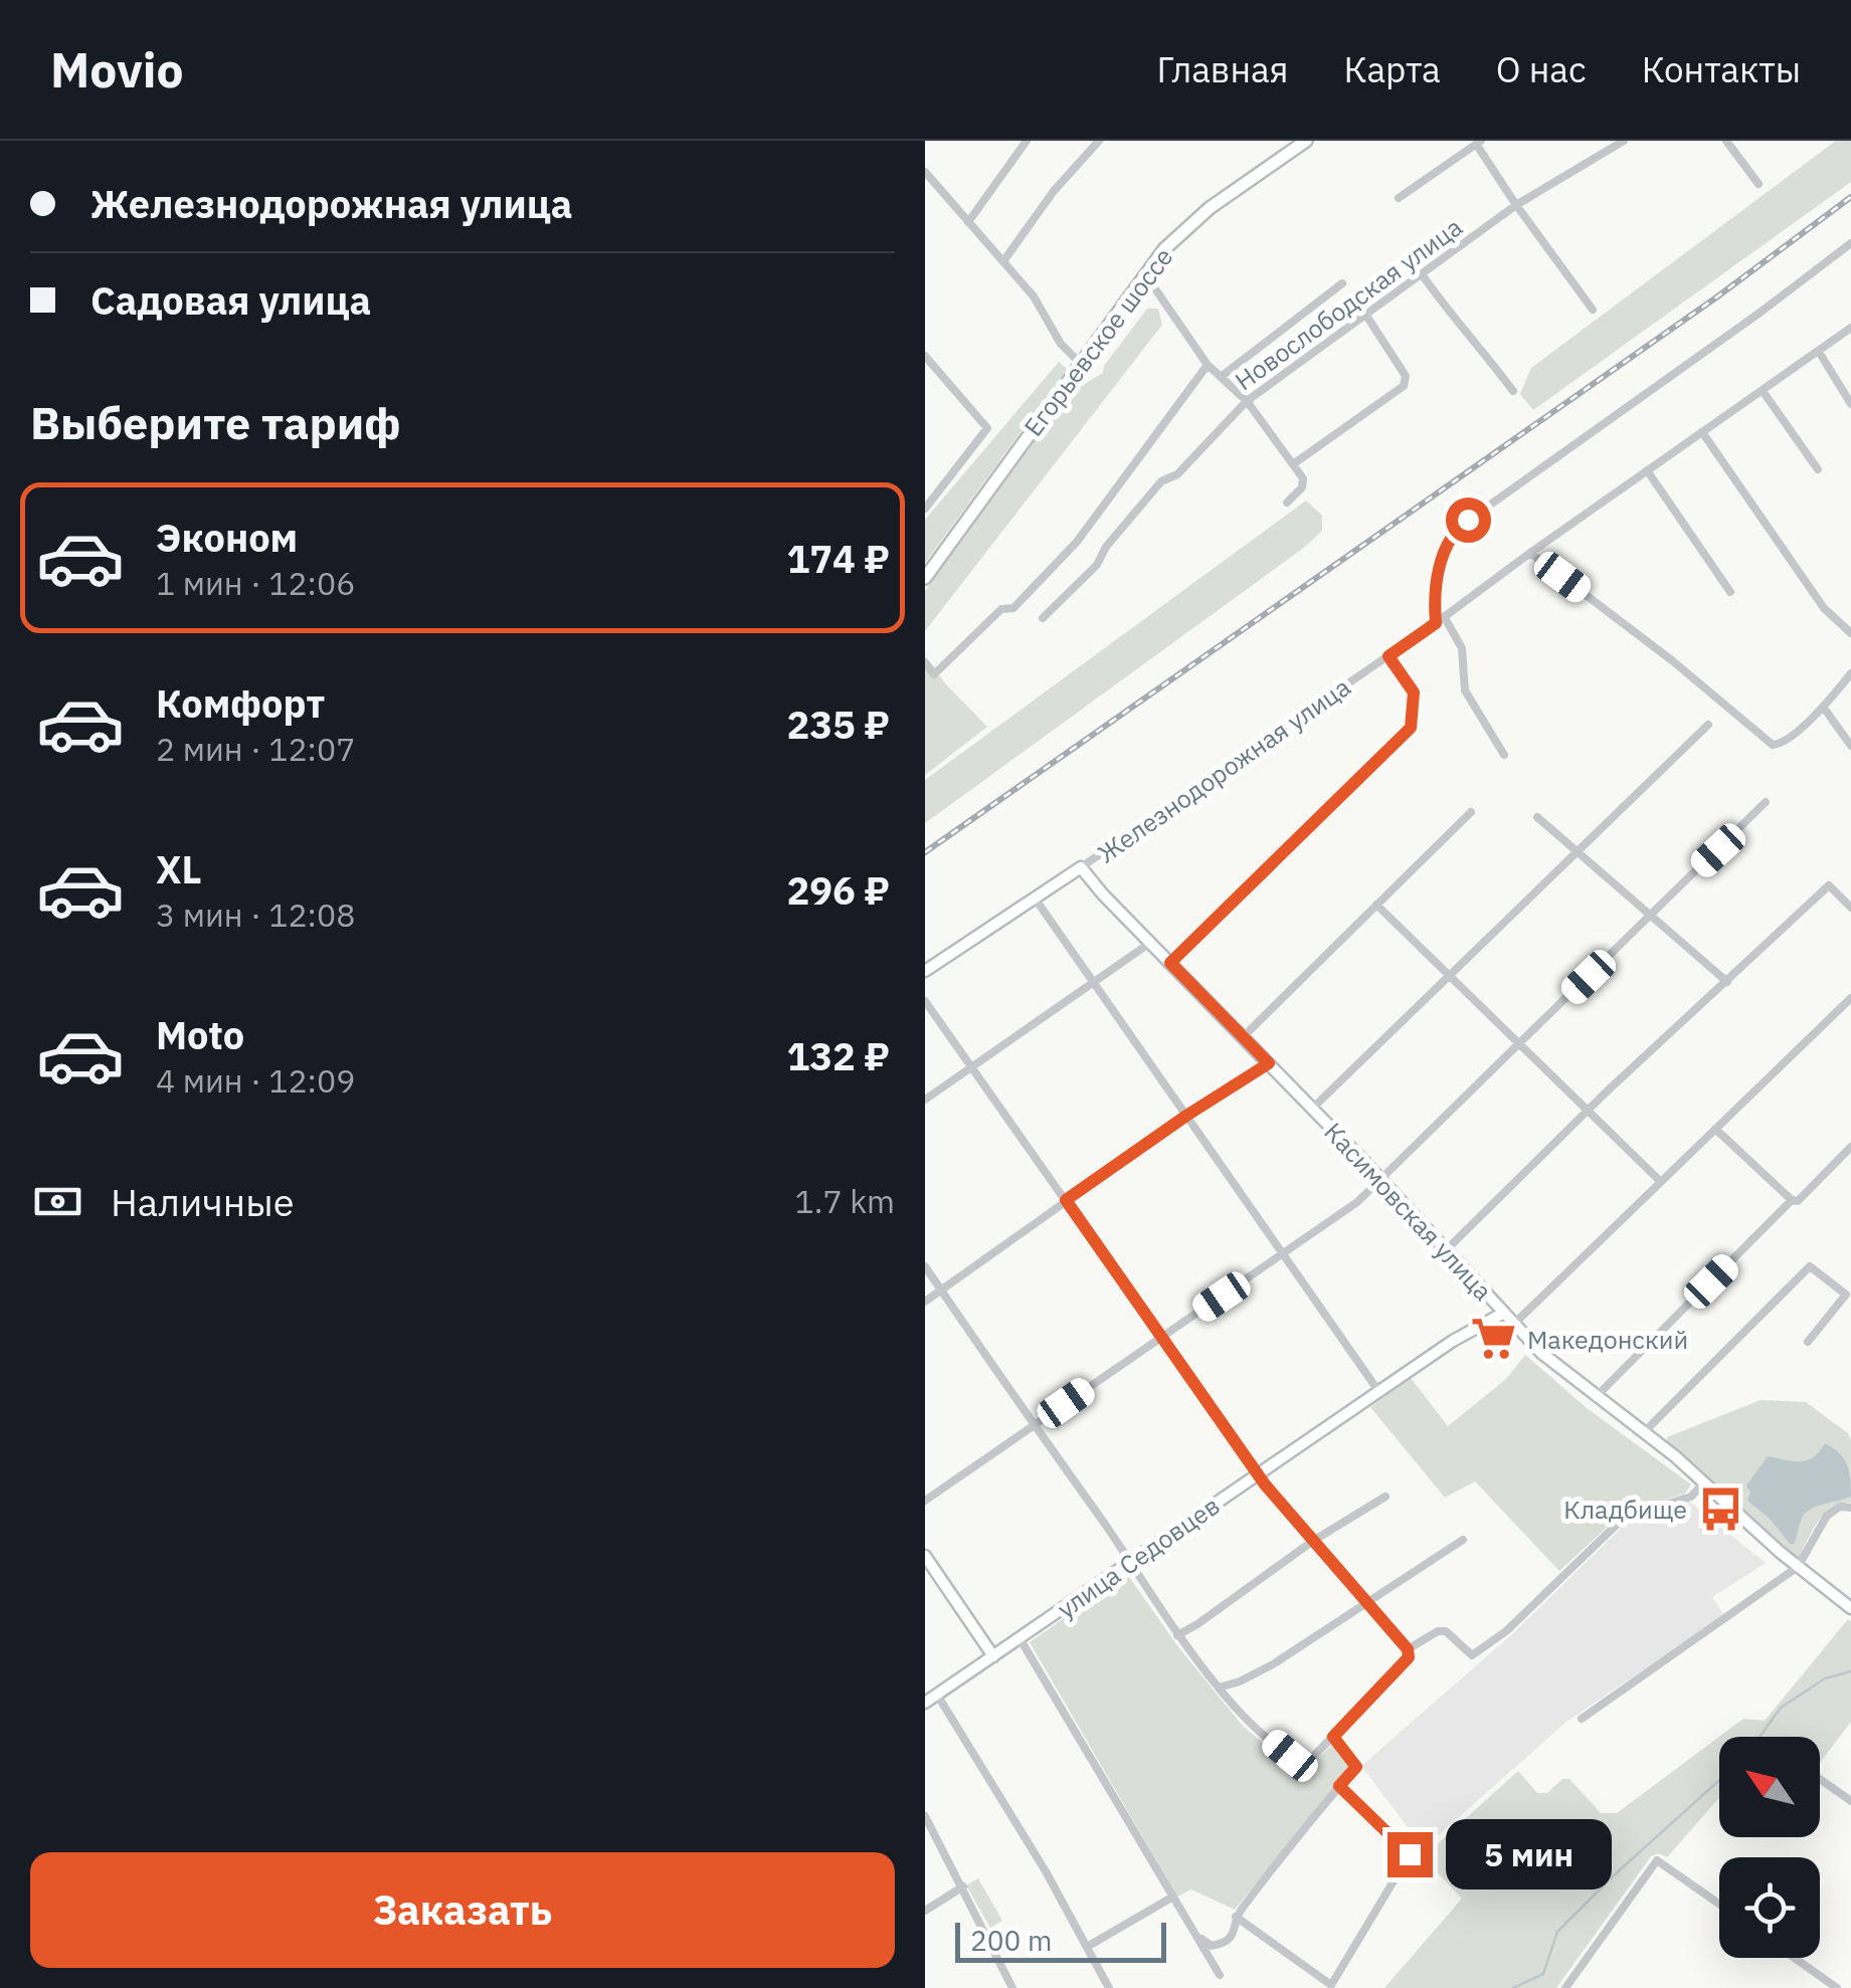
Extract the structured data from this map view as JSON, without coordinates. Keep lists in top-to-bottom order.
{
  "streets": {
    "main road": [
      "Егорьевское шоссе",
      "Железнодорожная улица",
      "Касимовская улица",
      "улица Седовцев"
    ],
    "street": ["Новослободская улица"]
  },
  "crossings": [
    ["Железнодорожная улица", "Касимовская улица"],
    ["Касимовская улица", "улица Седовцев"]
  ],
  "places": {
    "supermarket": ["Македонский"],
    "bus stop": ["Кладбище"]
  },
  "scale_bar": "200 m",
  "north": "top left",
  "page": {
    "header": "Movio",
    "nav": [
      "Главная",
      "Карта",
      "О нас",
      "Контакты"
    ],
    "banner": ["Железнодорожная улица", "Садовая улица"],
    "heading": "Выберите тариф",
    "list": [
      {
        "name": "Эконом",
        "note": "1 мин · 12:06",
        "value": "174 ₽"
      },
      {
        "name": "Комфорт",
        "note": "2 мин · 12:07",
        "value": "235 ₽"
      },
      {
        "name": "XL",
        "note": "3 мин · 12:08",
        "value": "296 ₽"
      },
      {
        "name": "Moto",
        "note": "4 мин · 12:09",
        "value": "132 ₽"
      }
    ],
    "pay": ["Наличные", "1.7 km"],
    "bubble": "5 мин",
    "buttons": "Заказать",
    "scale": "200 m"
  }
}
